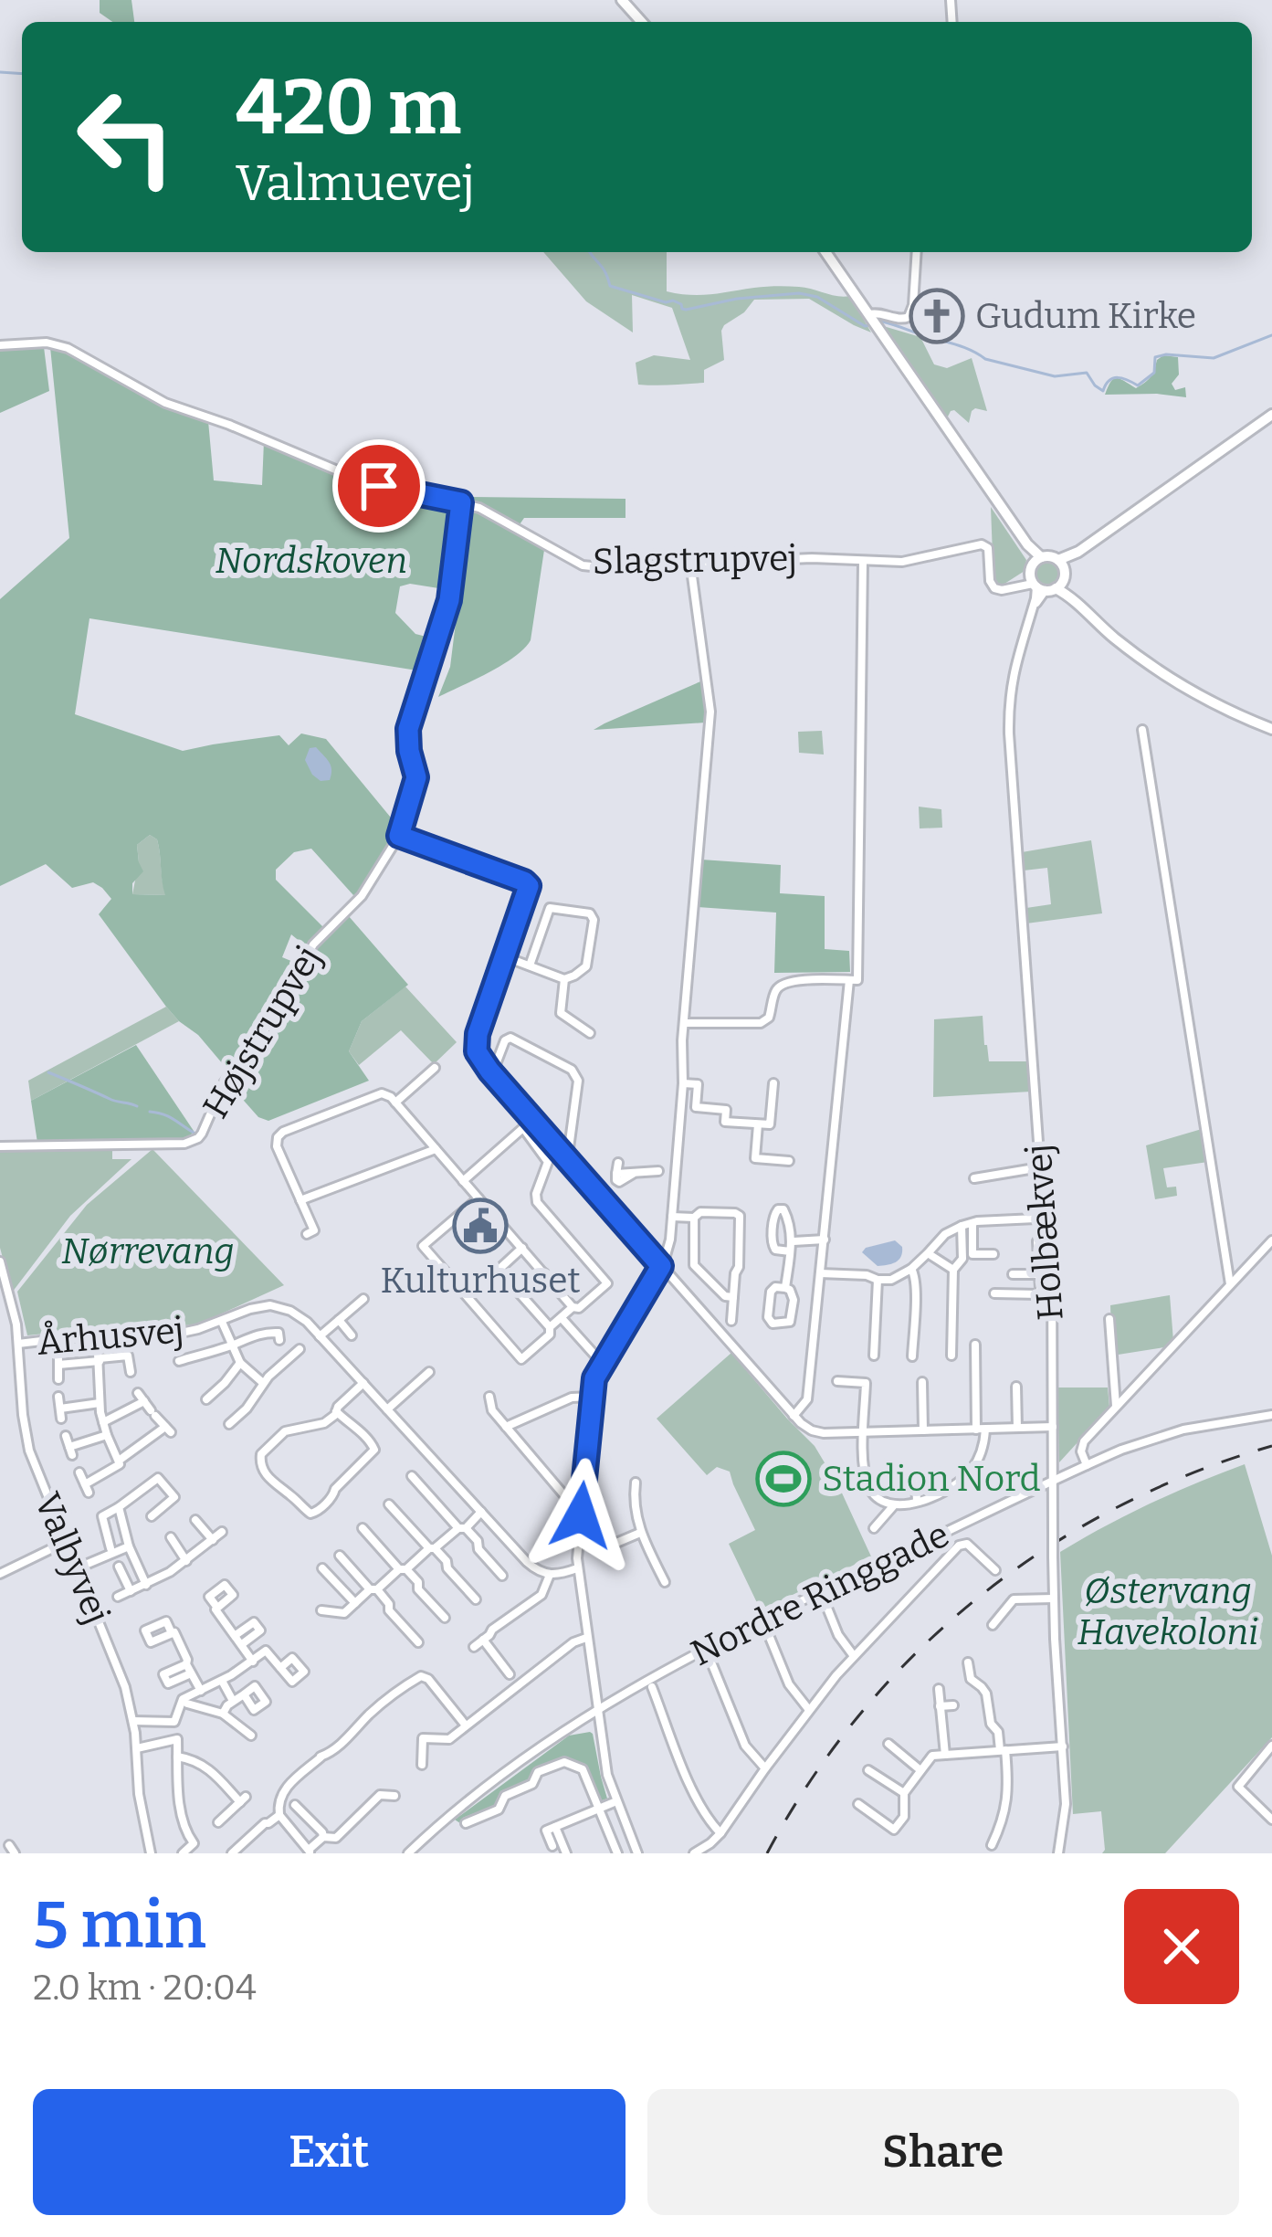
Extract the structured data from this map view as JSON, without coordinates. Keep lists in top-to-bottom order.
{
  "streets": {
    "street": [
      "Slagstrupvej",
      "Højstrupvej",
      "Holbækvej",
      "Århusvej",
      "Valbyvej",
      "Nordre Ringgade"
    ]
  },
  "crossings": [
    ["Slagstrupvej", "Højstrupvej"],
    ["Slagstrupvej", "Holbækvej"],
    ["Holbækvej", "Nordre Ringgade"],
    ["Århusvej", "Valbyvej"]
  ],
  "parks": ["Nordskoven", "Nørrevang", "Østervang Havekoloni"],
  "places": {
    "church": ["Gudum Kirke"],
    "public building": ["Kulturhuset"],
    "sports": ["Stadion Nord"]
  },
  "page": {
    "turn": ["420 m", "Valmuevej"],
    "heading": ["5 min", "2.0 km · 20:04"],
    "buttons": ["Exit", "Share"]
  }
}
